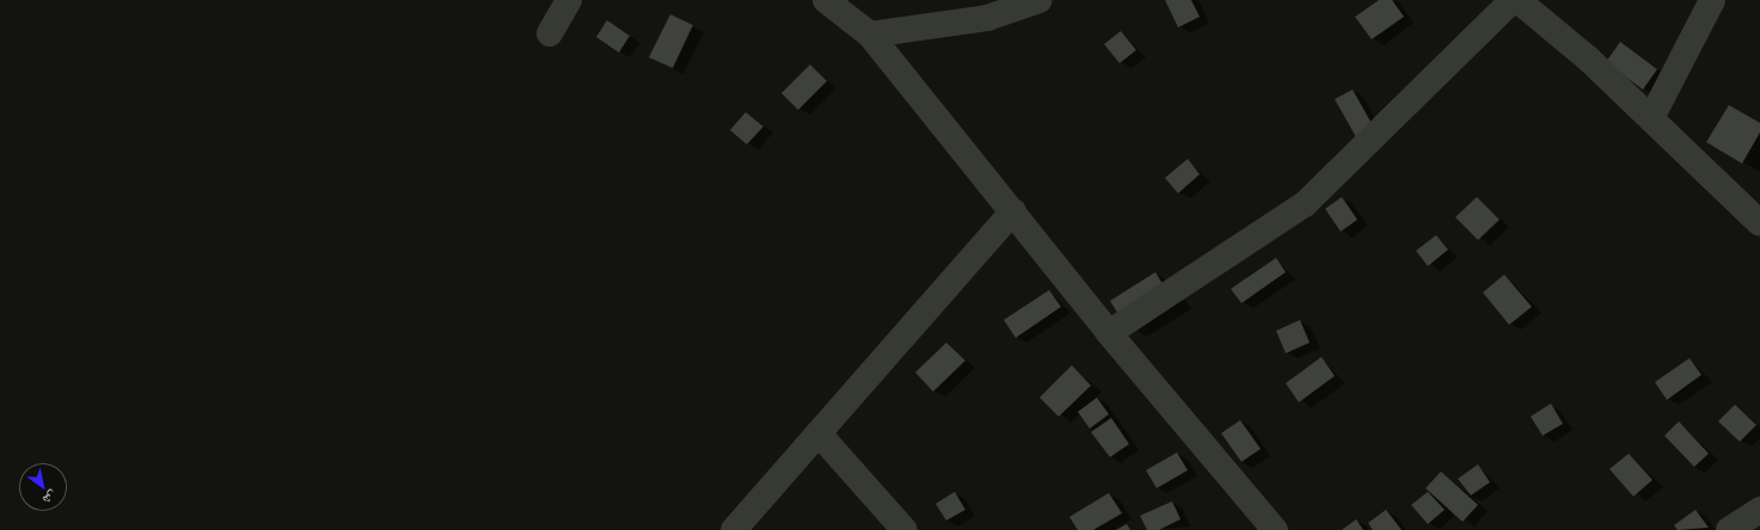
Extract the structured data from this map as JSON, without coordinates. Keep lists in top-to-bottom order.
{
  "north": "bottom right"
}
